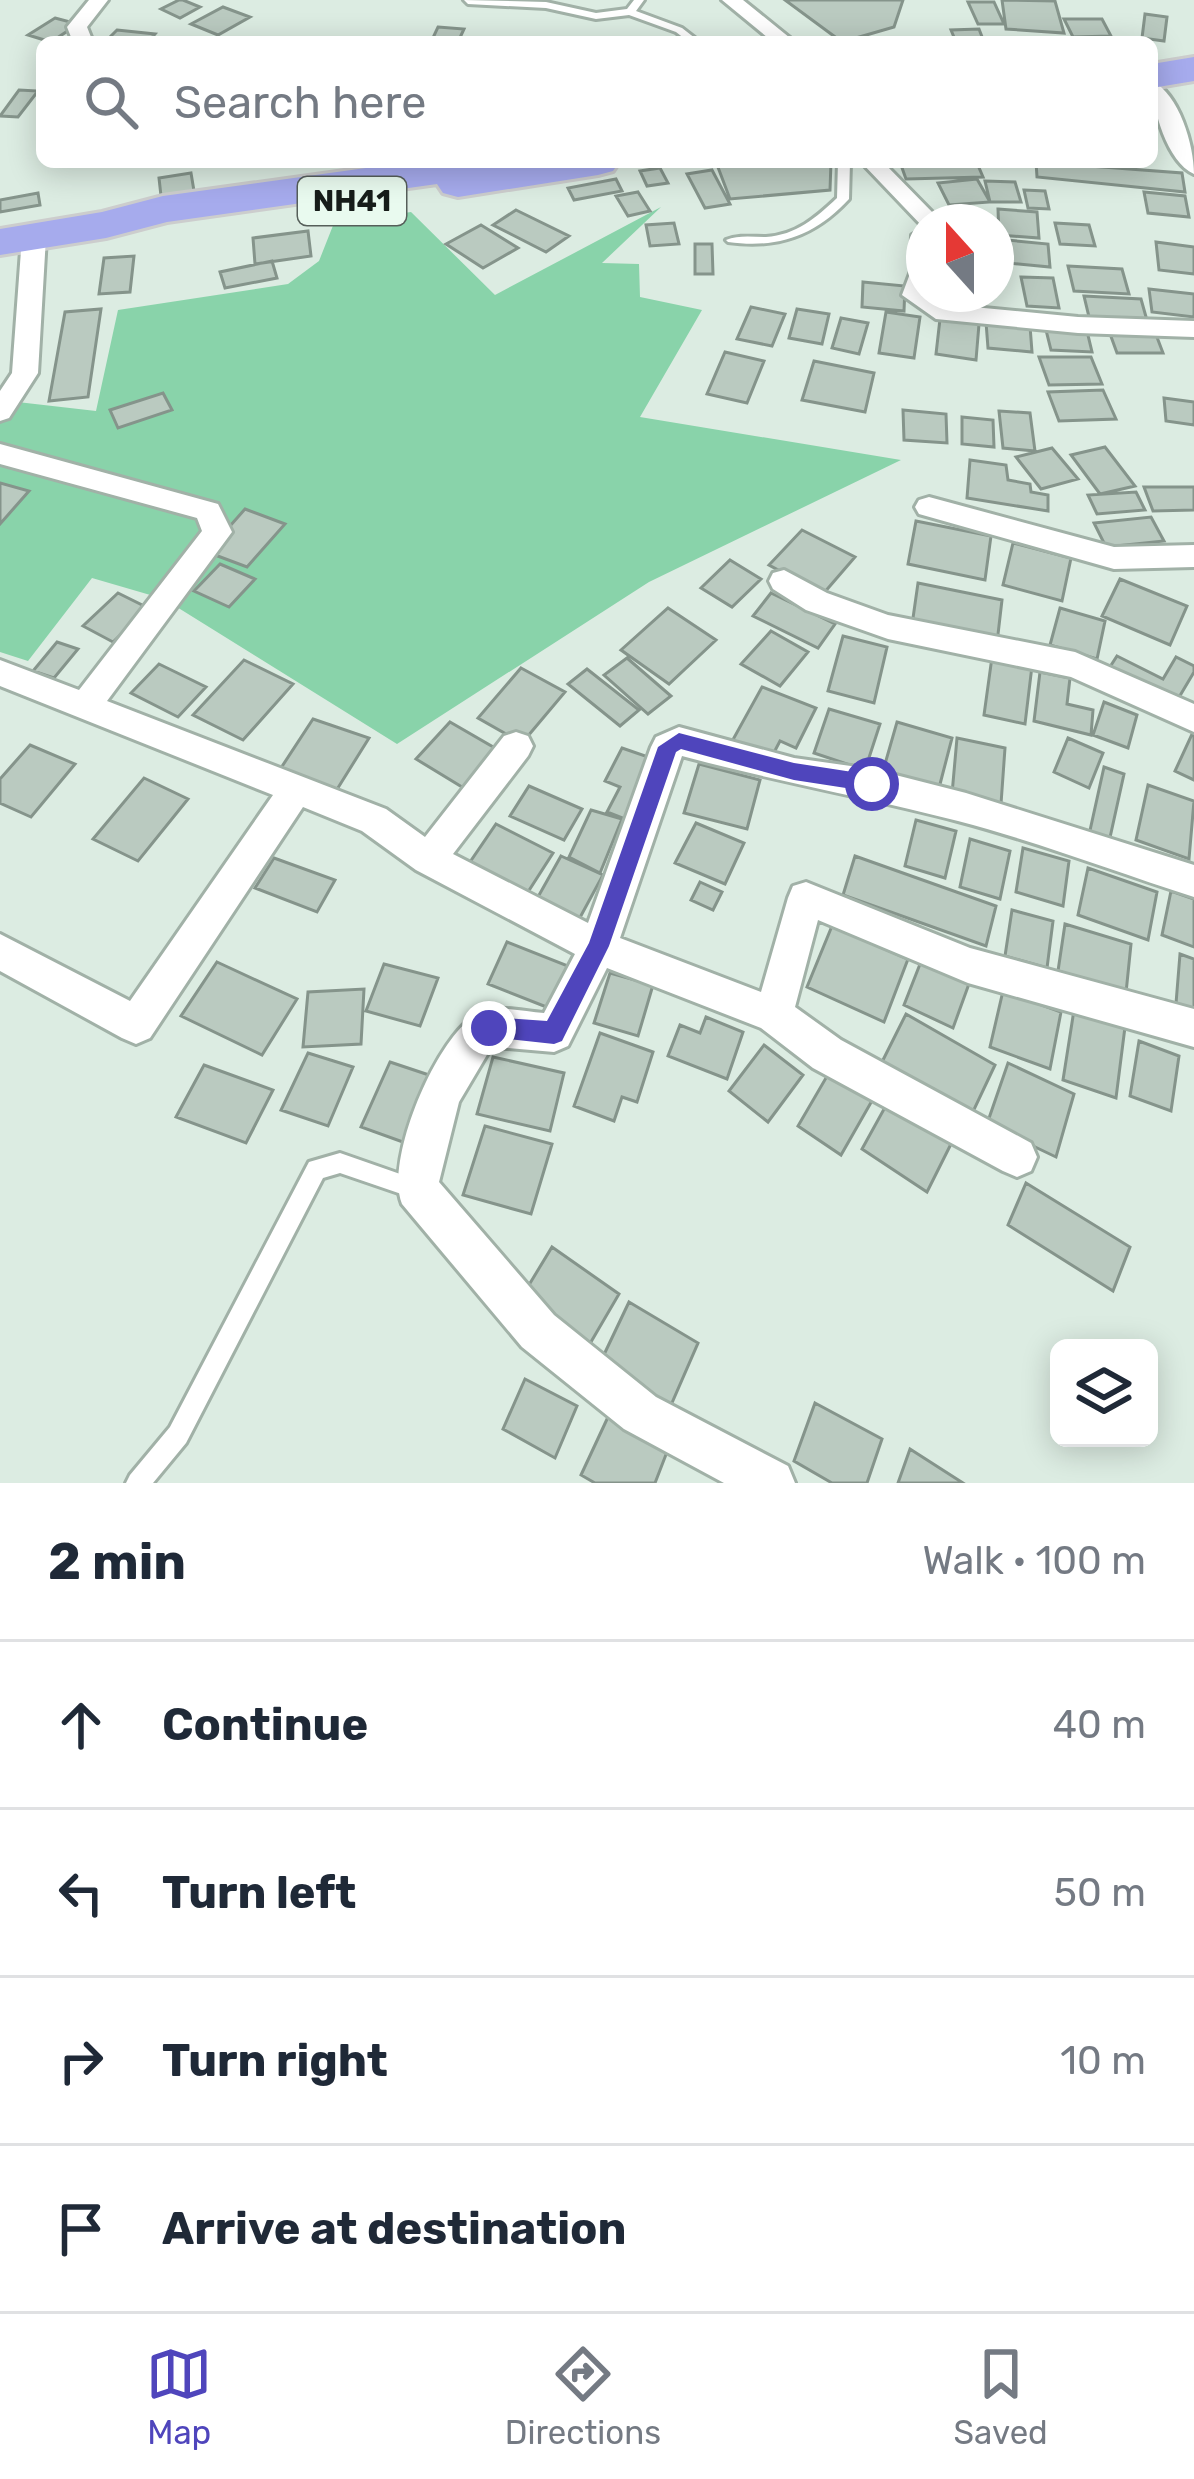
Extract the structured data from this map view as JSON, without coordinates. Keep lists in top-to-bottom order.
{
  "streets": {
    "highway": ["NH41"]
  },
  "north": "top",
  "page": {
    "search": "Search here",
    "heading": ["2 min", "Walk · 100 m"],
    "list": [
      ["Continue", "40 m"],
      ["Turn left", "50 m"],
      ["Turn right", "10 m"],
      "Arrive at destination"
    ],
    "nav": ["Map", "Directions", "Saved"]
  }
}
